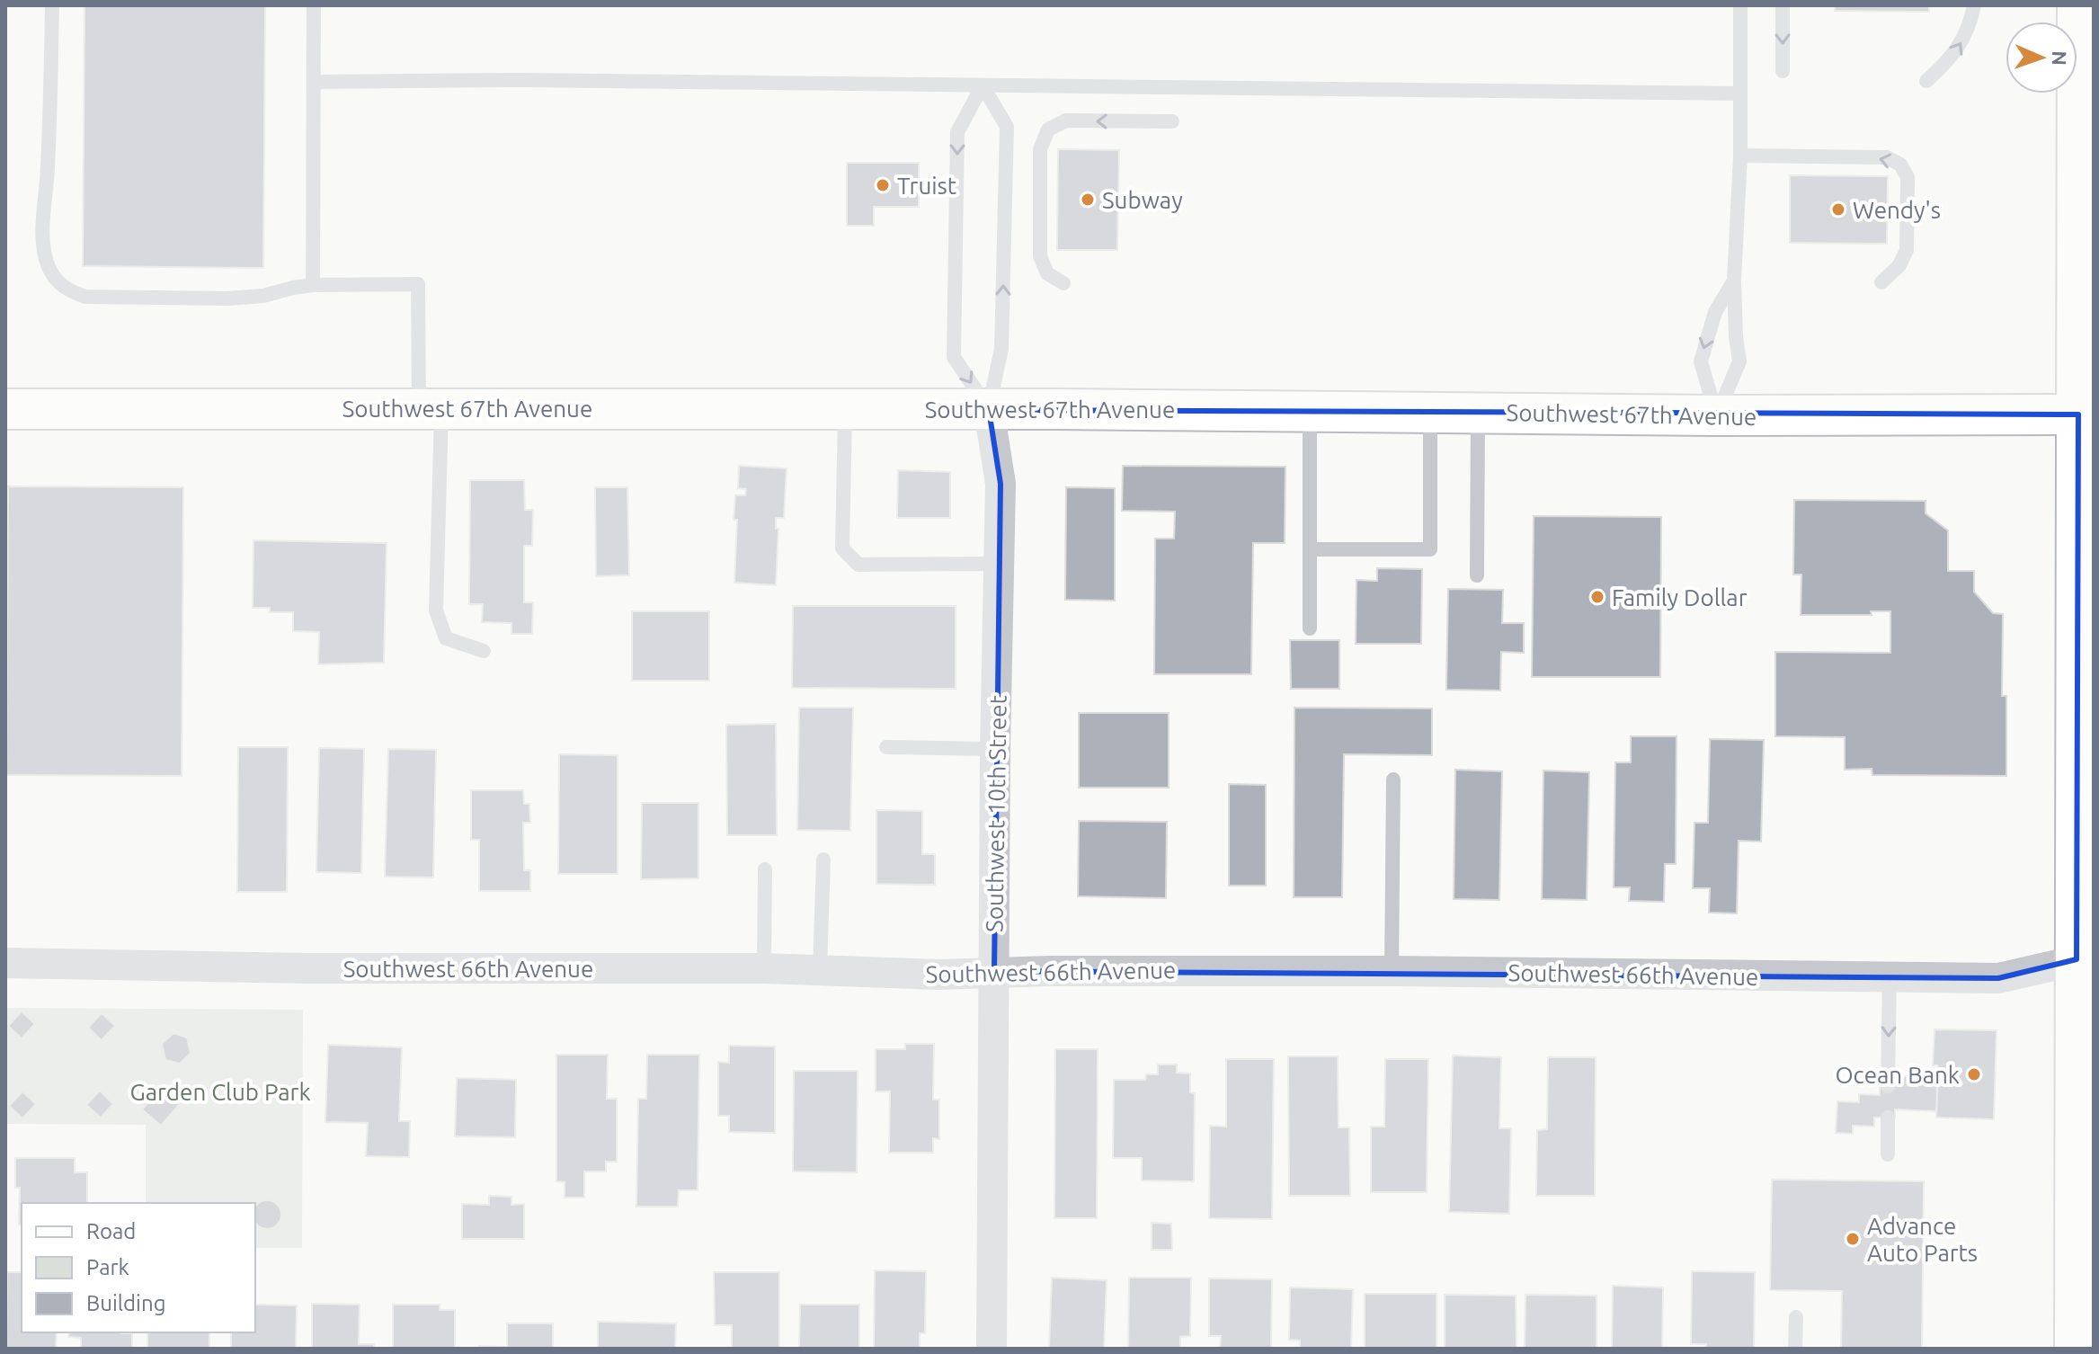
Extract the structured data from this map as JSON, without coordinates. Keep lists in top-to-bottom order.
{
  "streets": {
    "main road": ["Southwest 67th Avenue"],
    "street": ["Southwest 10th Street", "Southwest 66th Avenue"]
  },
  "crossings": [
    ["Southwest 67th Avenue", "Southwest 10th Street"],
    ["Southwest 10th Street", "Southwest 66th Avenue"]
  ],
  "parks": ["Garden Club Park"],
  "places": [
    "Truist",
    "Subway",
    "Wendy's",
    "Family Dollar",
    "Ocean Bank",
    "Advance Auto Parts"
  ],
  "legend": ["Road", "Park", "Building"],
  "north": "right"
}
